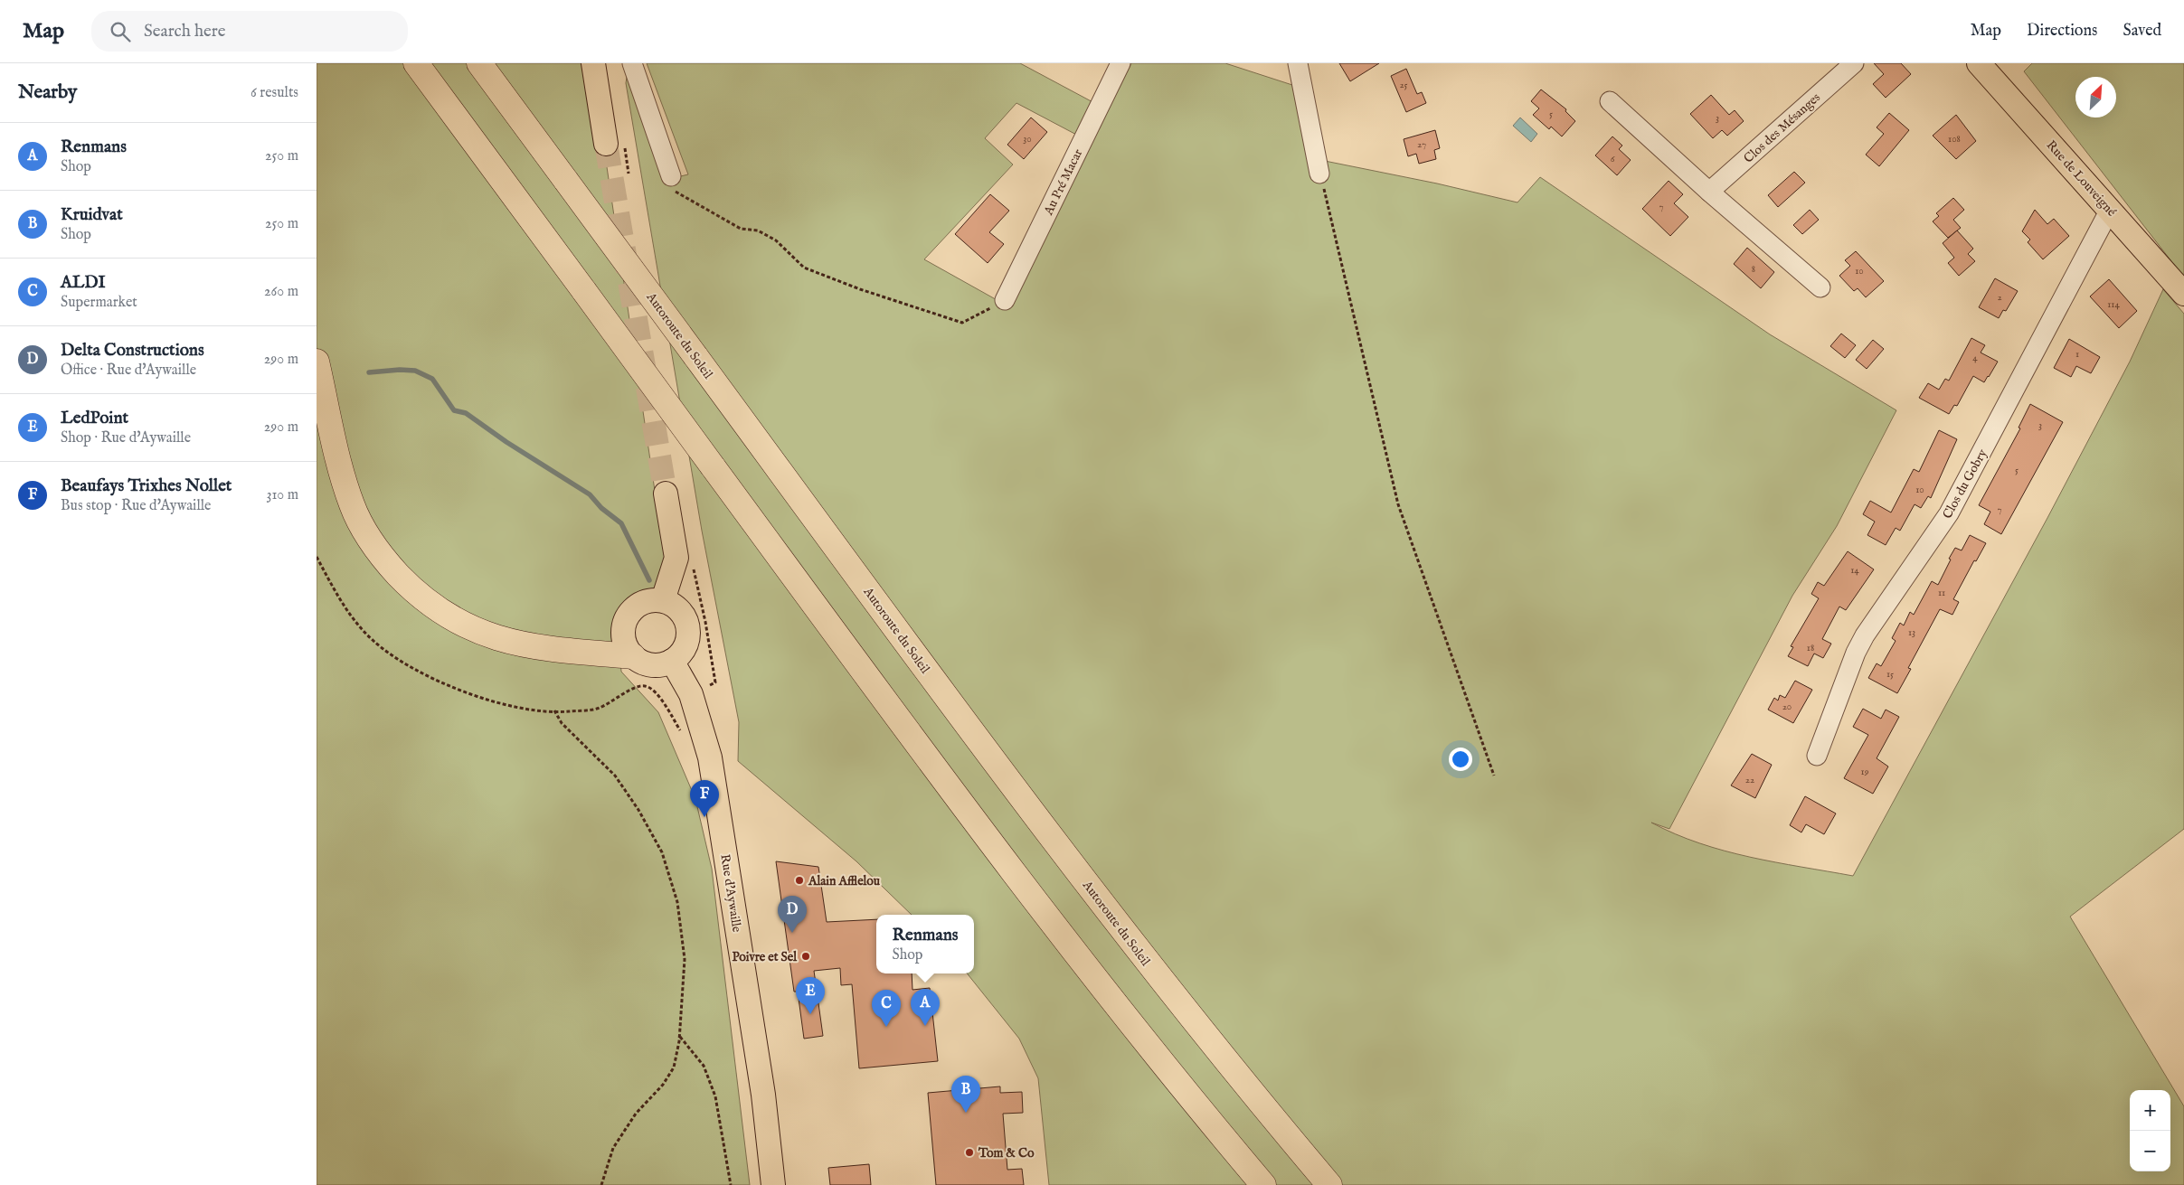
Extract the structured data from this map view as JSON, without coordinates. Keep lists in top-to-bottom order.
{
  "streets": {
    "highway": ["Autoroute du Soleil"],
    "main road": ["Rue de Louveigné", "Rue d'Aywaille"],
    "street": ["Clos des Mésanges", "Au Pré Macar", "Clos du Gobry"]
  },
  "crossings": [
    ["Rue de Louveigné", "Clos du Gobry"]
  ],
  "places": ["Alain Afflelou", "Poivre et Sel", "Tom & Co"],
  "house_numbers": [
    "25",
    "5",
    "3",
    "30",
    "108",
    "27",
    "6",
    "7",
    "8",
    "10",
    "2",
    "114",
    "1",
    "4",
    "3",
    "5",
    "10",
    "7",
    "14",
    "11",
    "13",
    "18",
    "15",
    "20",
    "19",
    "22"
  ],
  "north": "top right",
  "page": {
    "header": "Map",
    "search": "Search here",
    "nav": ["Map", "Directions", "Saved"],
    "heading": ["Nearby", "6 results"],
    "list": [
      {
        "mark": "A",
        "name": "Renmans",
        "note": "Shop",
        "value": "250 m"
      },
      {
        "mark": "B",
        "name": "Kruidvat",
        "note": "Shop",
        "value": "250 m"
      },
      {
        "mark": "C",
        "name": "ALDI",
        "note": "Supermarket",
        "value": "260 m"
      },
      {
        "mark": "D",
        "name": "Delta Constructions",
        "note": "Office · Rue d'Aywaille",
        "value": "290 m"
      },
      {
        "mark": "E",
        "name": "LedPoint",
        "note": "Shop · Rue d'Aywaille",
        "value": "290 m"
      },
      {
        "mark": "F",
        "name": "Beaufays Trixhes Nollet",
        "note": "Bus stop · Rue d'Aywaille",
        "value": "310 m"
      }
    ],
    "pins": [
      "F",
      "D",
      "E",
      "A",
      "C",
      "B"
    ],
    "popup": ["Renmans", "Shop"],
    "map_buttons": ["+", "−"]
  }
}
